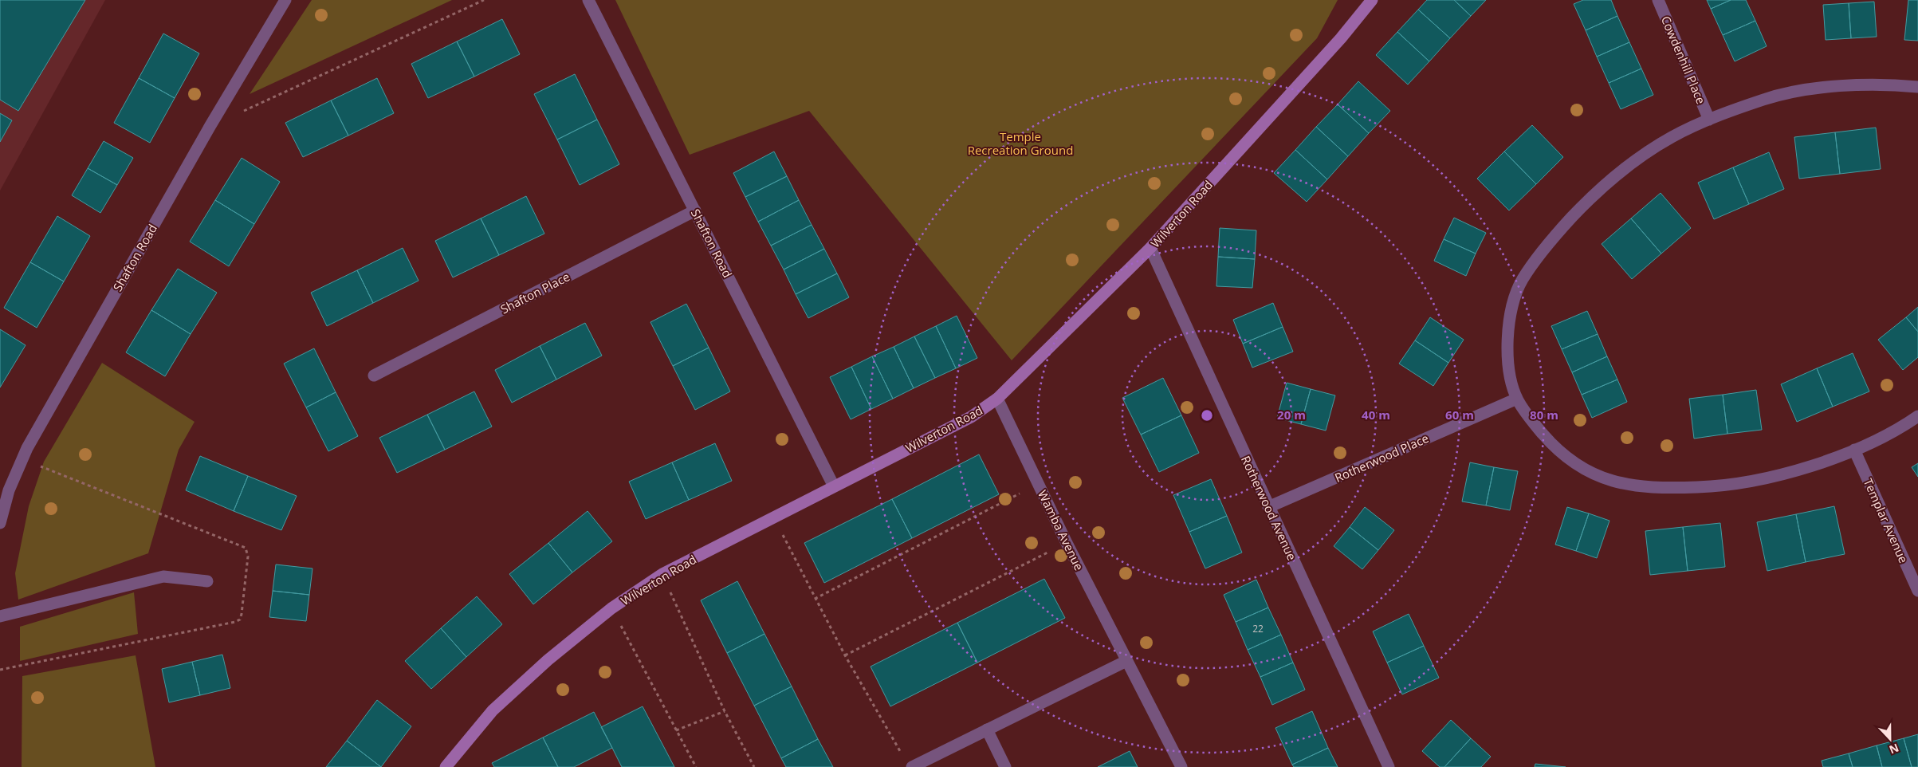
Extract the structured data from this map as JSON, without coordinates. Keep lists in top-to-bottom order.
{
  "streets": {
    "street": [
      "Cowdenhill Place",
      "Wilverton Road",
      "Shafton Road",
      "Shafton Place",
      "Rotherwood Place",
      "Rotherwood Avenue",
      "Templar Avenue",
      "Wamba Avenue"
    ]
  },
  "crossings": [
    ["Wilverton Road", "Shafton Road"],
    ["Wilverton Road", "Rotherwood Avenue"],
    ["Wilverton Road", "Wamba Avenue"],
    ["Shafton Road", "Shafton Place"],
    ["Rotherwood Place", "Rotherwood Avenue"]
  ],
  "parks": ["Temple Recreation Ground"],
  "house_numbers": ["22"],
  "north": "bottom",
  "rings": [
    "20 m",
    "40 m",
    "60 m",
    "80 m"
  ]
}
